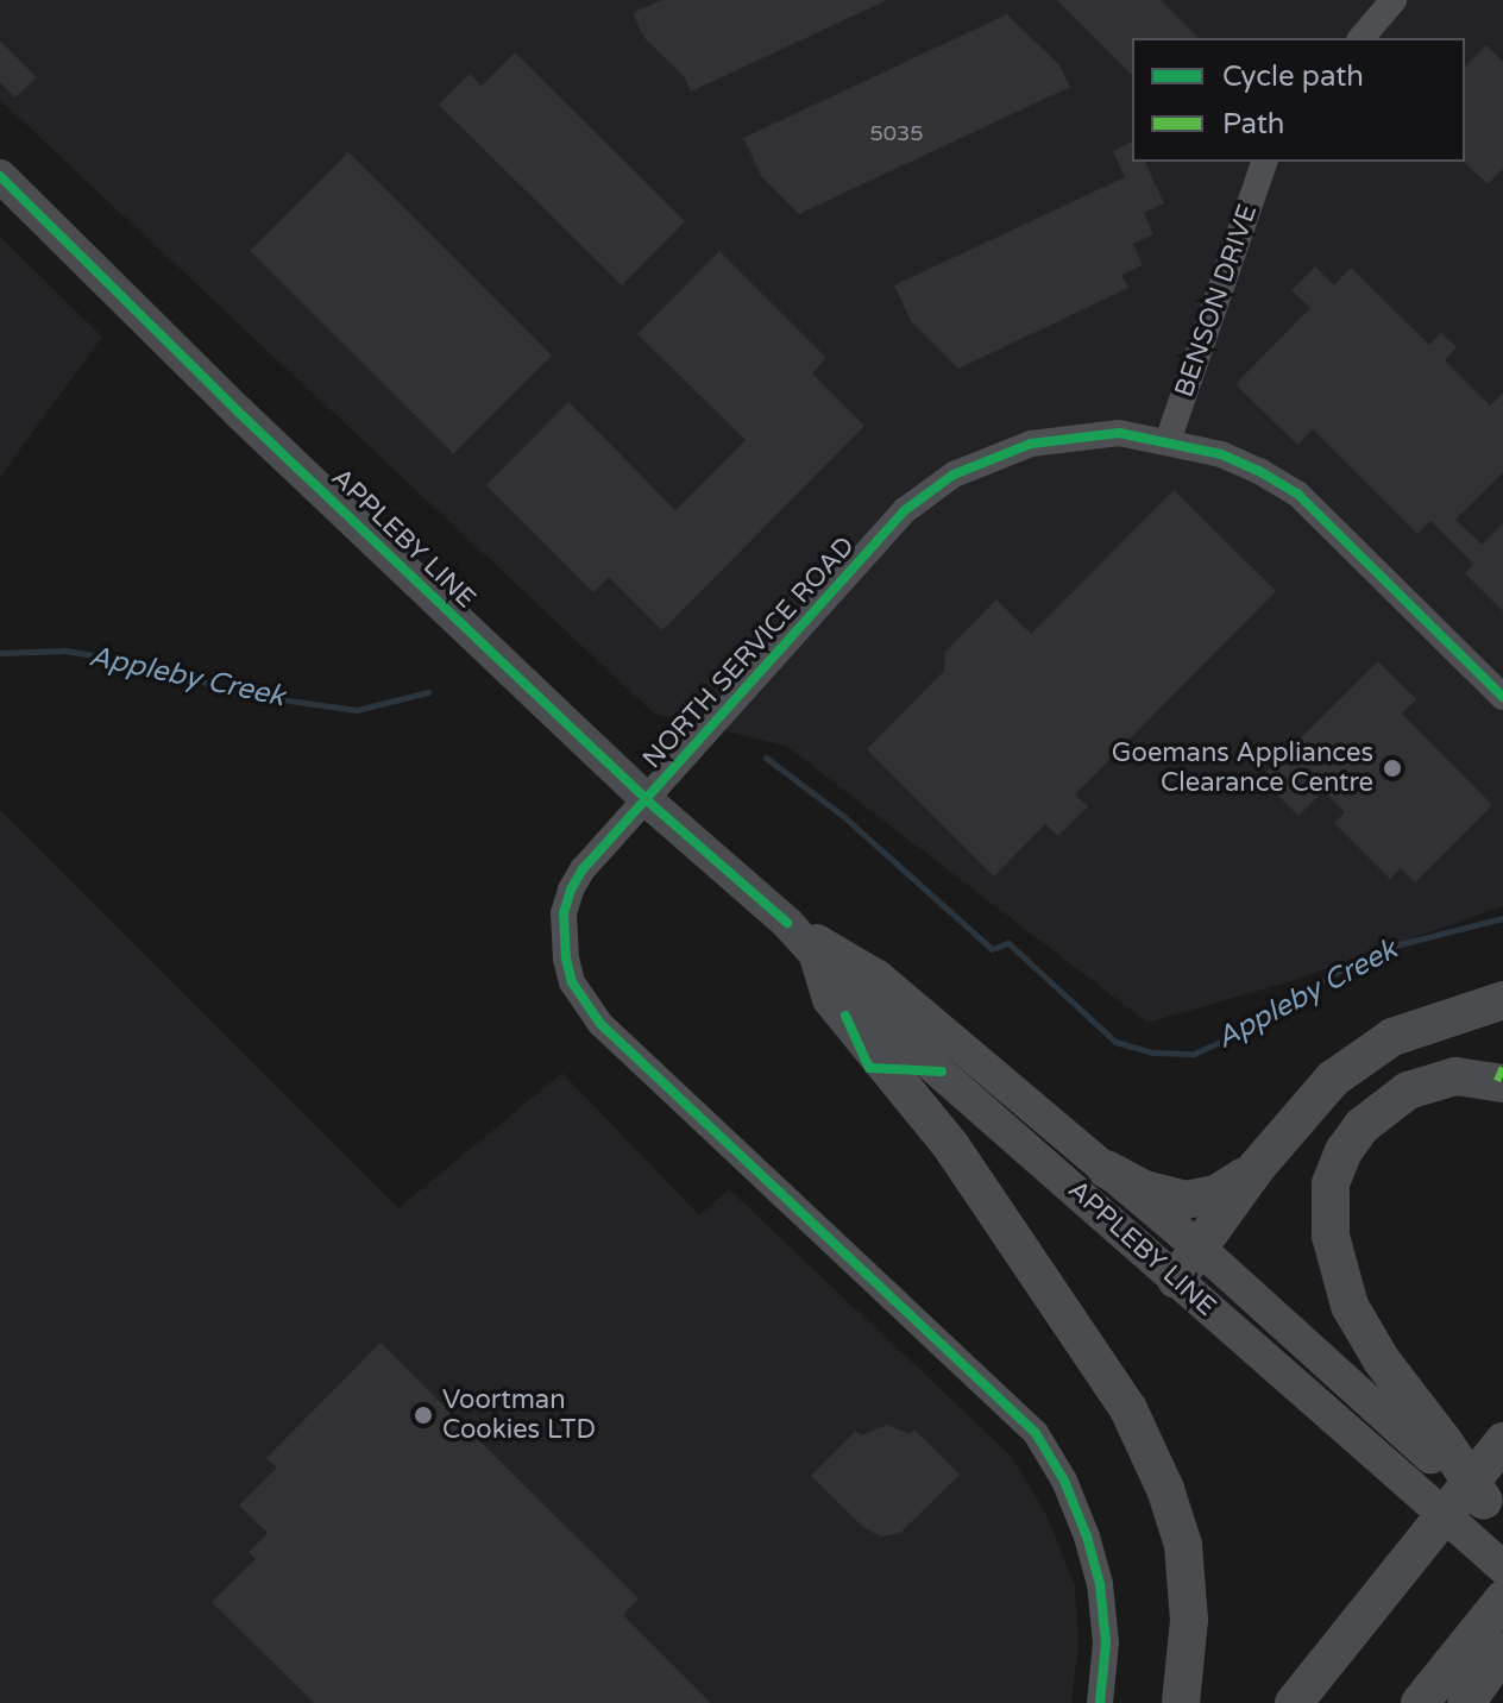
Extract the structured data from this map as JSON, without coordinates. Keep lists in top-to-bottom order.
{
  "streets": {
    "main road": ["APPLEBY LINE"],
    "street": ["BENSON DRIVE", "NORTH SERVICE ROAD"]
  },
  "crossings": [
    ["BENSON DRIVE", "NORTH SERVICE ROAD"],
    ["APPLEBY LINE", "NORTH SERVICE ROAD"]
  ],
  "water": ["Appleby Creek"],
  "places": ["Goemans Appliances Clearance Centre", "Voortman Cookies LTD"],
  "house_numbers": ["5035"],
  "legend": ["Cycle path", "Path"]
}
